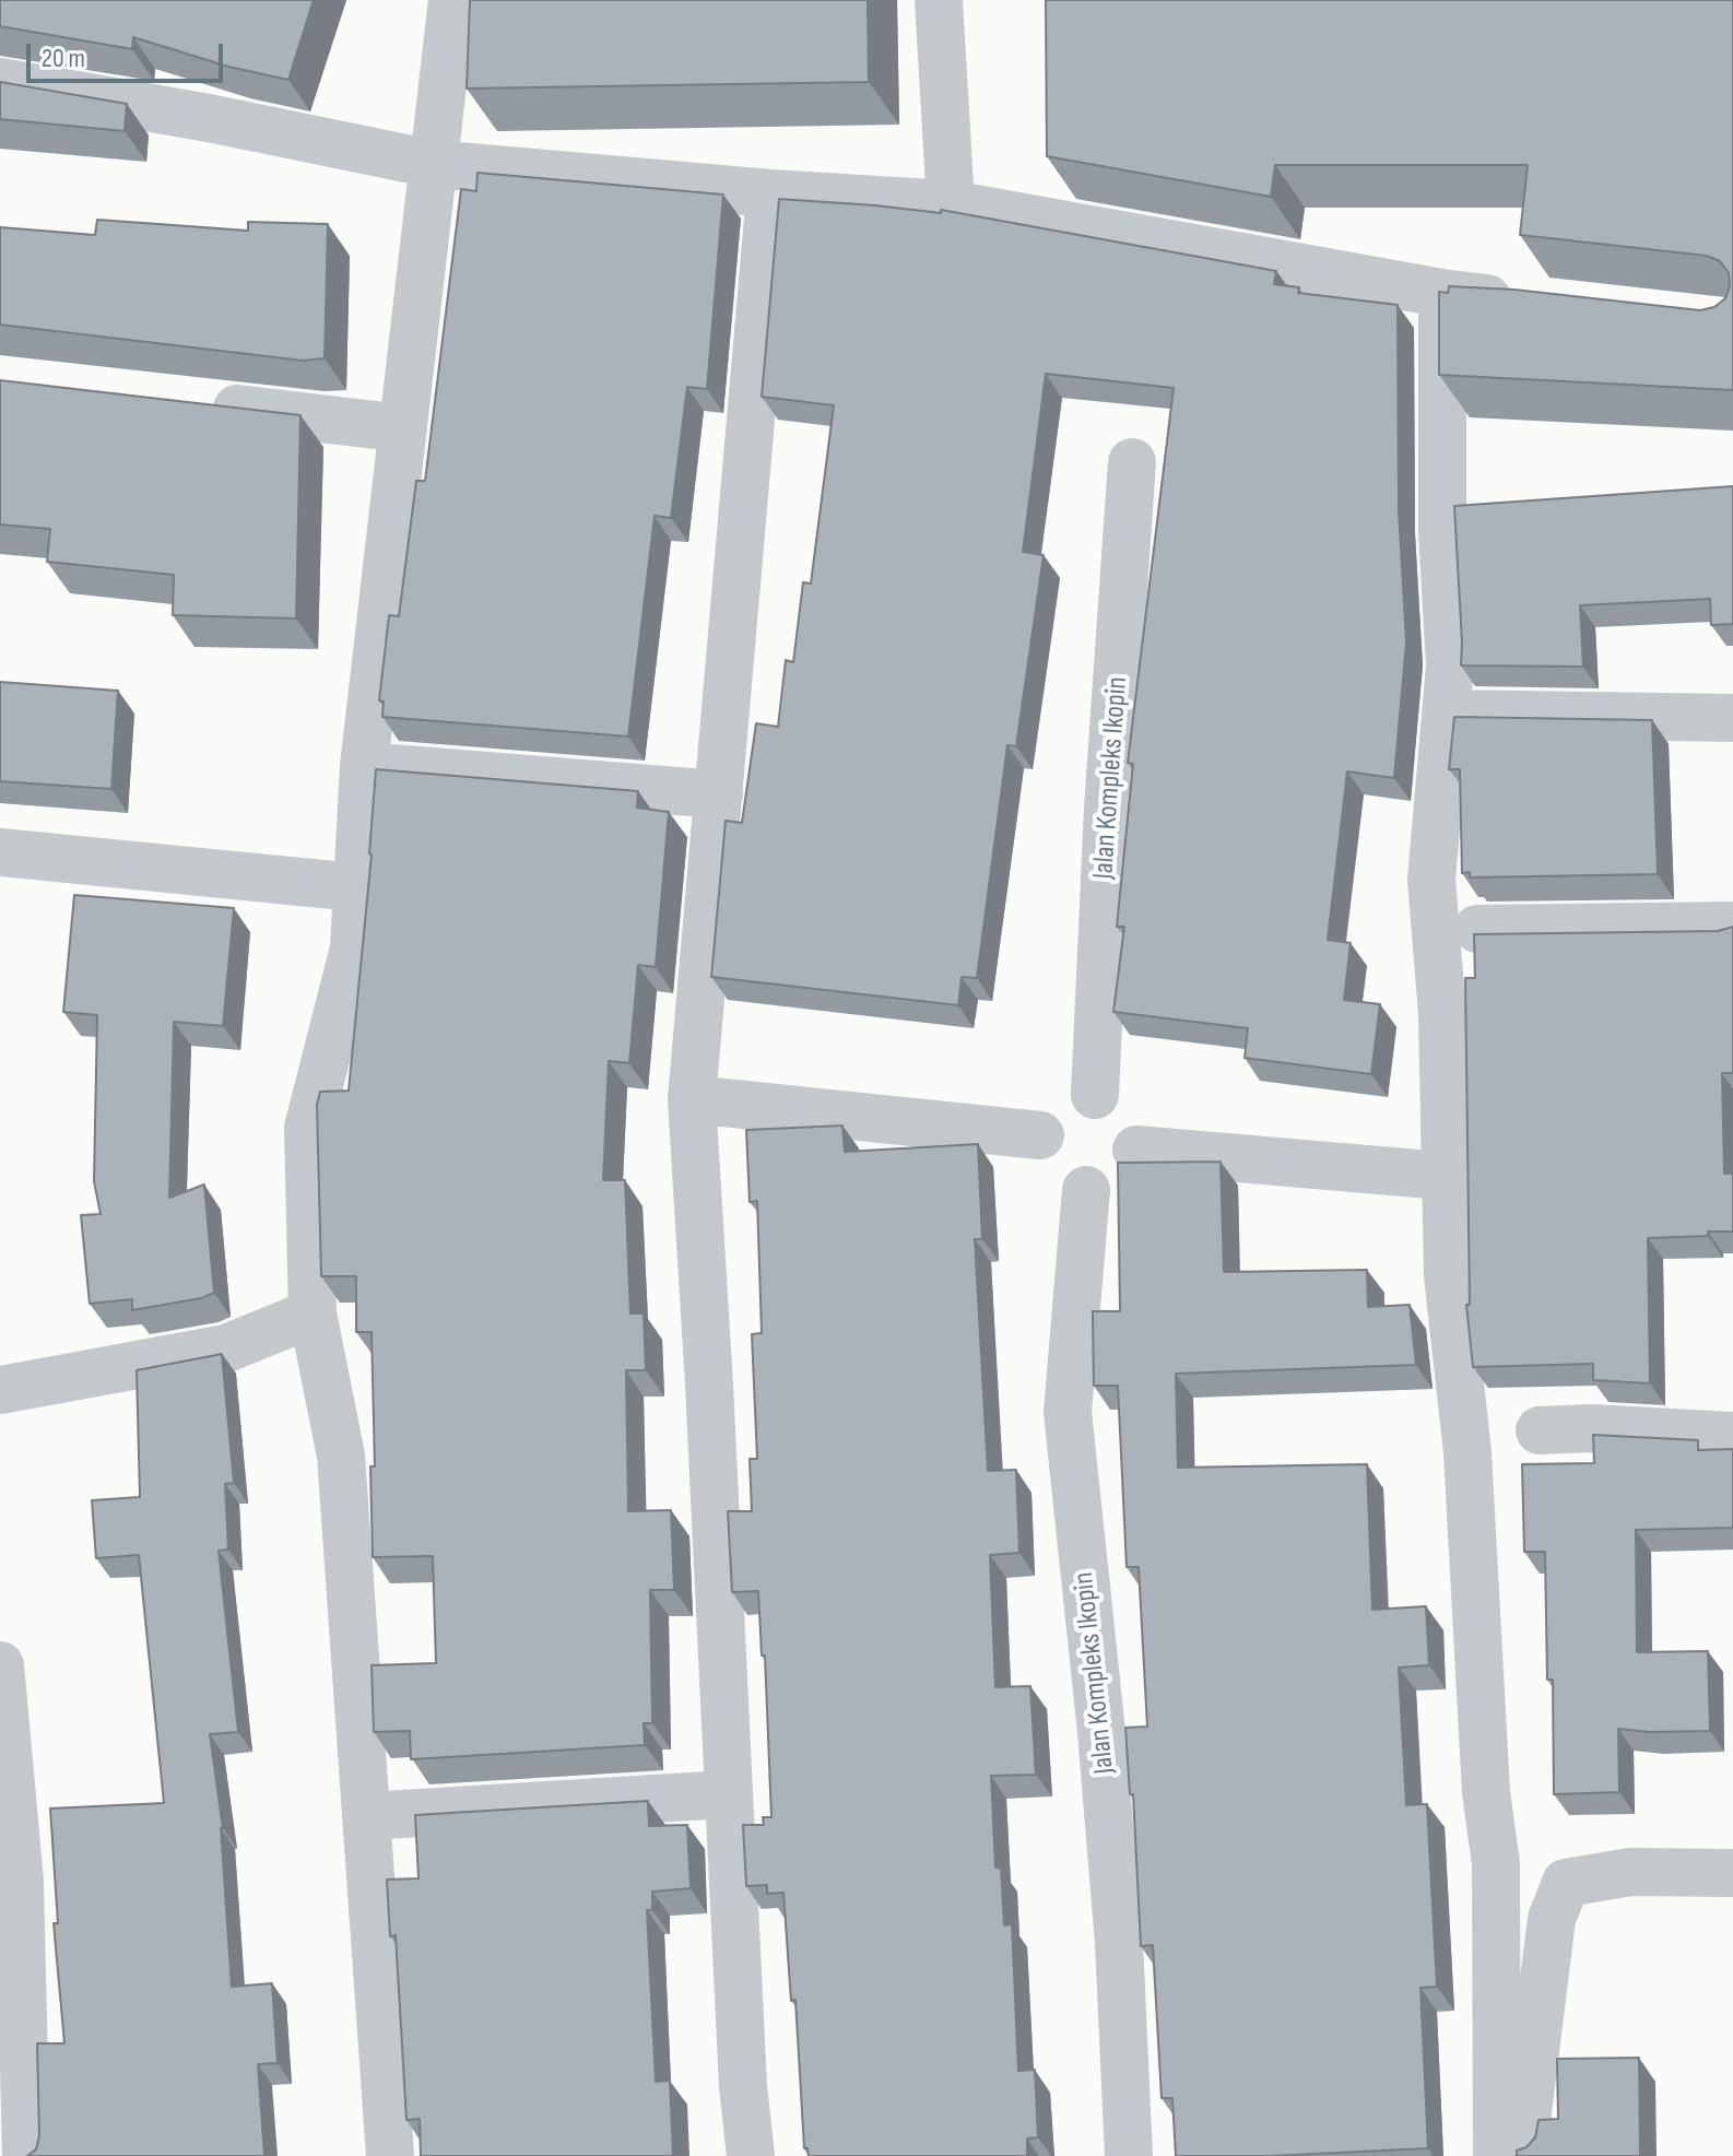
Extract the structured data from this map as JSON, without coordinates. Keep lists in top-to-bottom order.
{
  "streets": {
    "street": ["Jalan Kompleks Ikopin"]
  },
  "scale_bar": "20 m"
}
